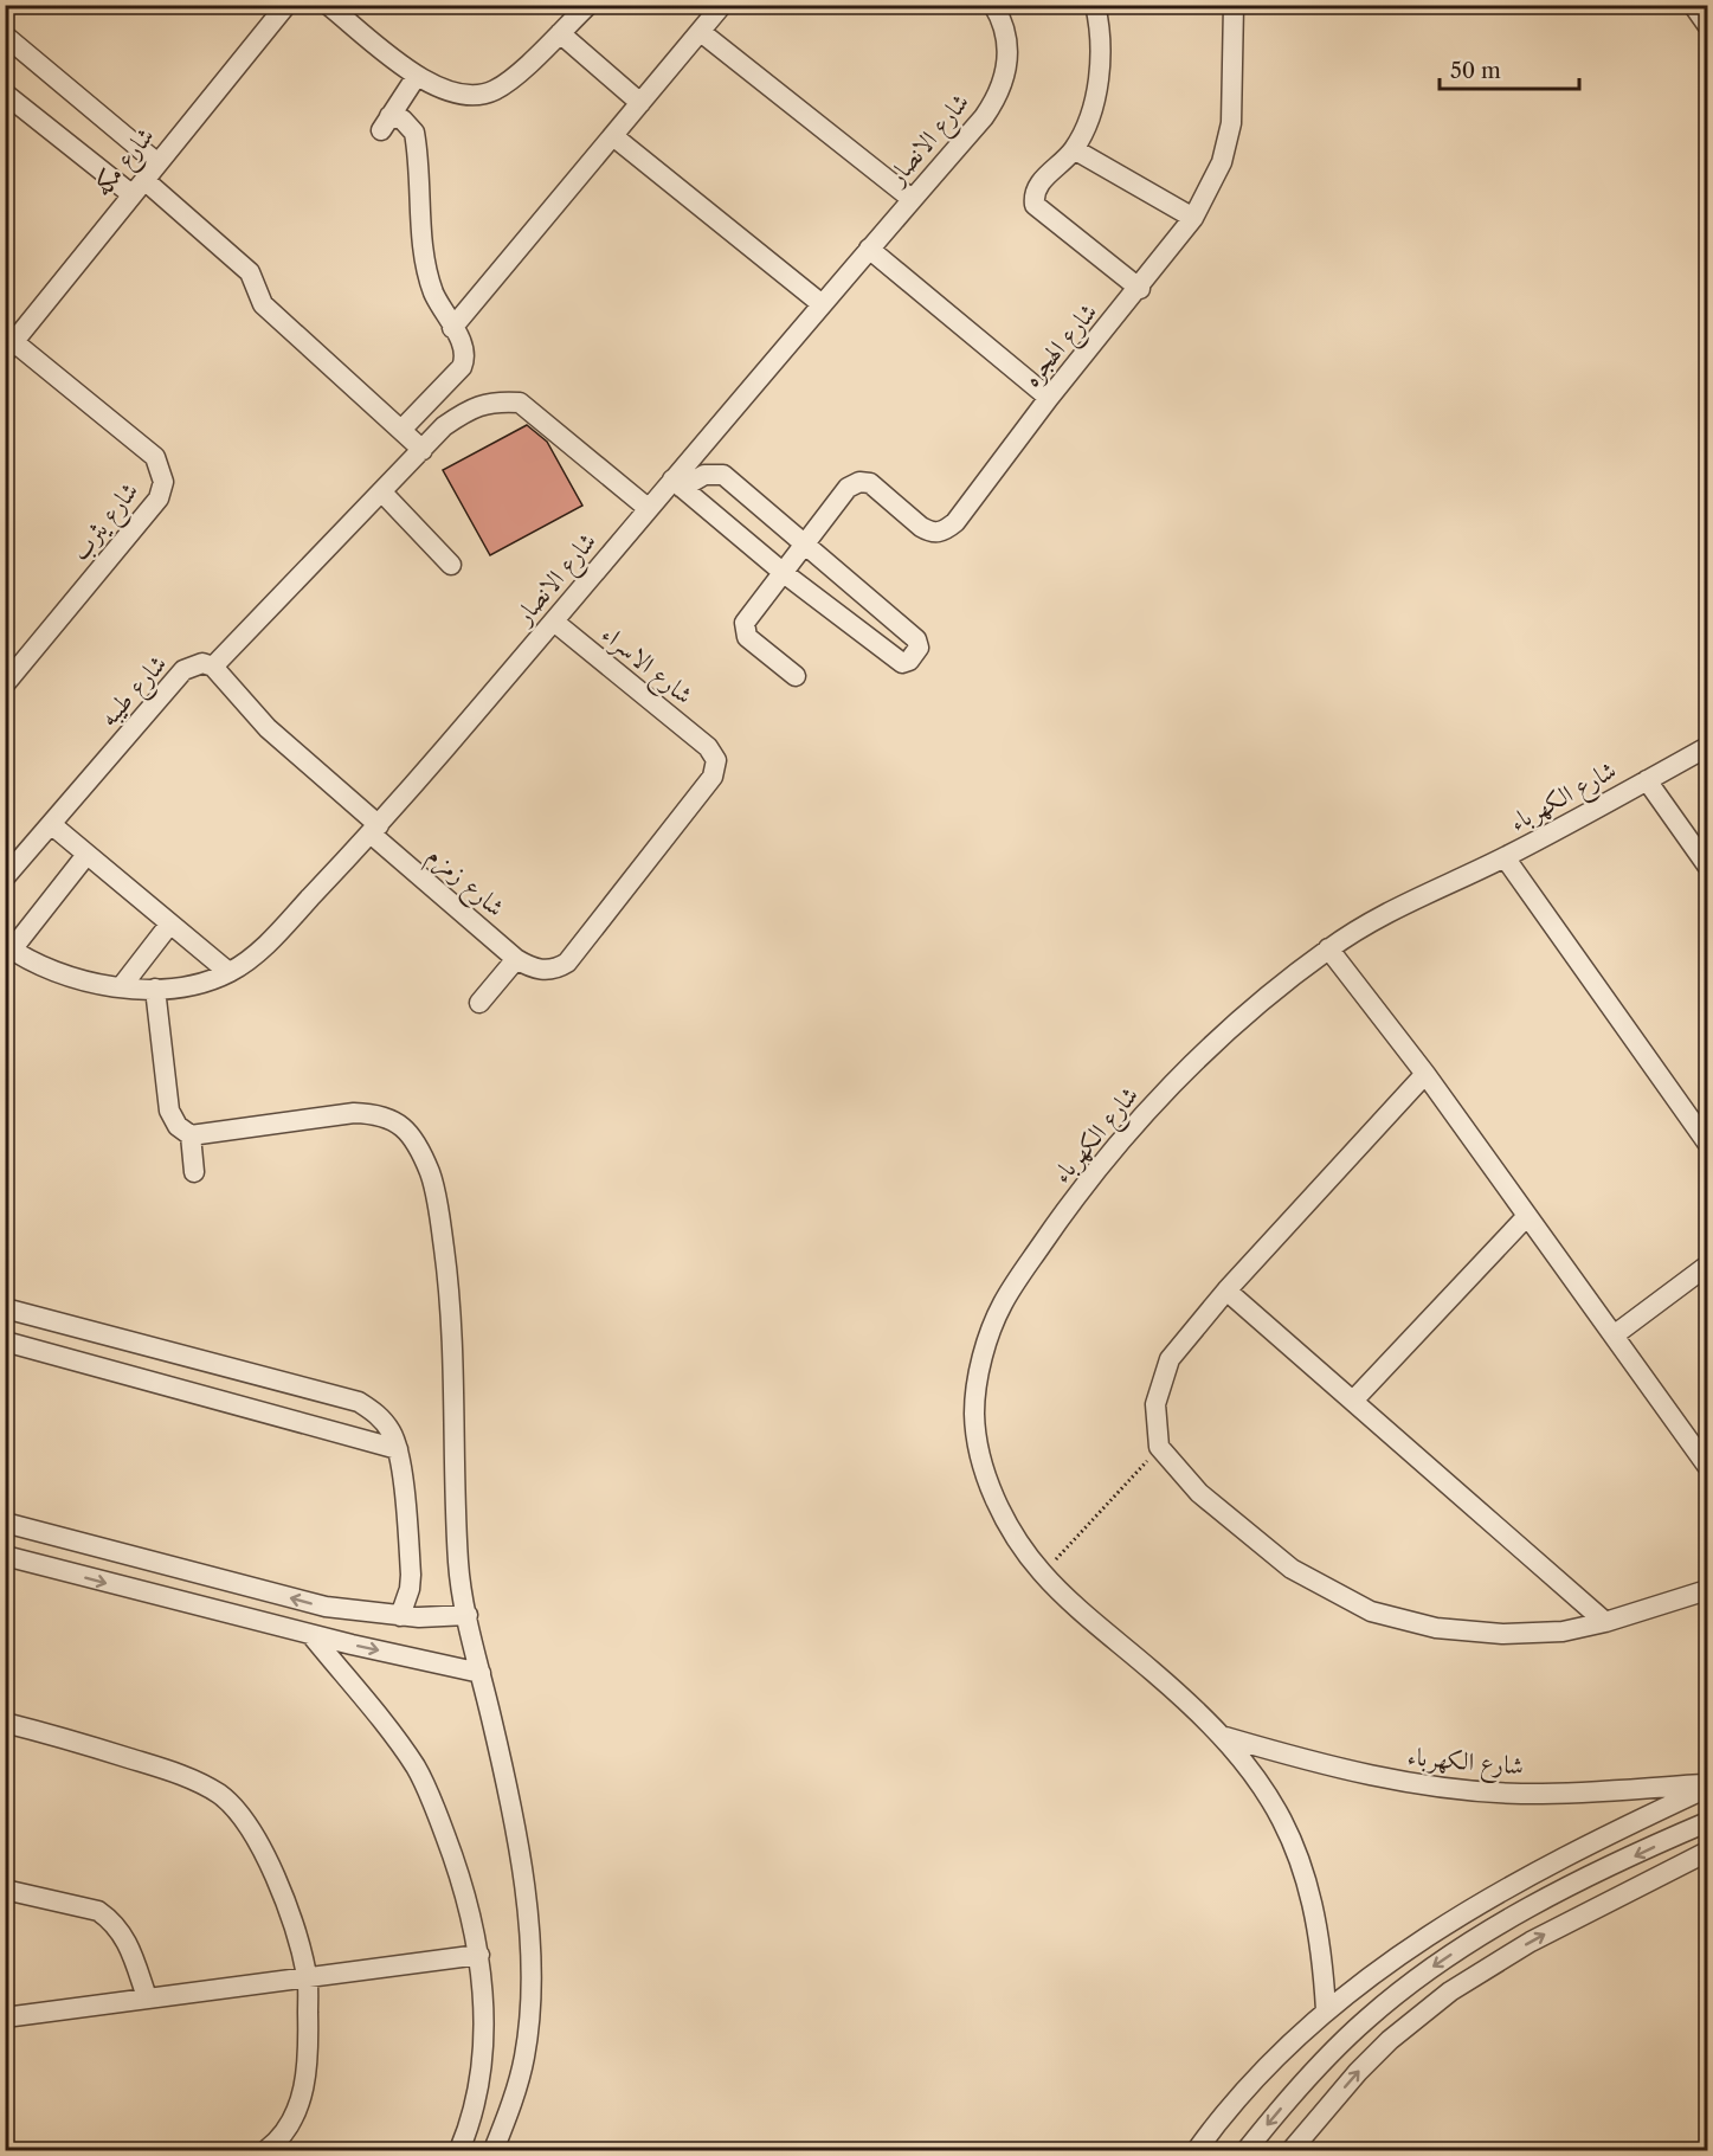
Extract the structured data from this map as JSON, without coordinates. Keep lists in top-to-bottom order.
{
  "streets": {
    "street": [
      "شارع الانصار",
      "شارع مكه",
      "شارع الهجره",
      "شارع يثرب",
      "شارع الاسراء",
      "شارع طيبه",
      "شارع الكهرباء",
      "شارع زمزم"
    ]
  },
  "crossings": [
    ["شارع الانصار", "شارع الاسراء"],
    ["شارع الانصار", "شارع زمزم"],
    ["شارع مكه", "شارع يثرب"],
    ["شارع الاسراء", "شارع زمزم"]
  ],
  "scale_bar": "50 m"
}
